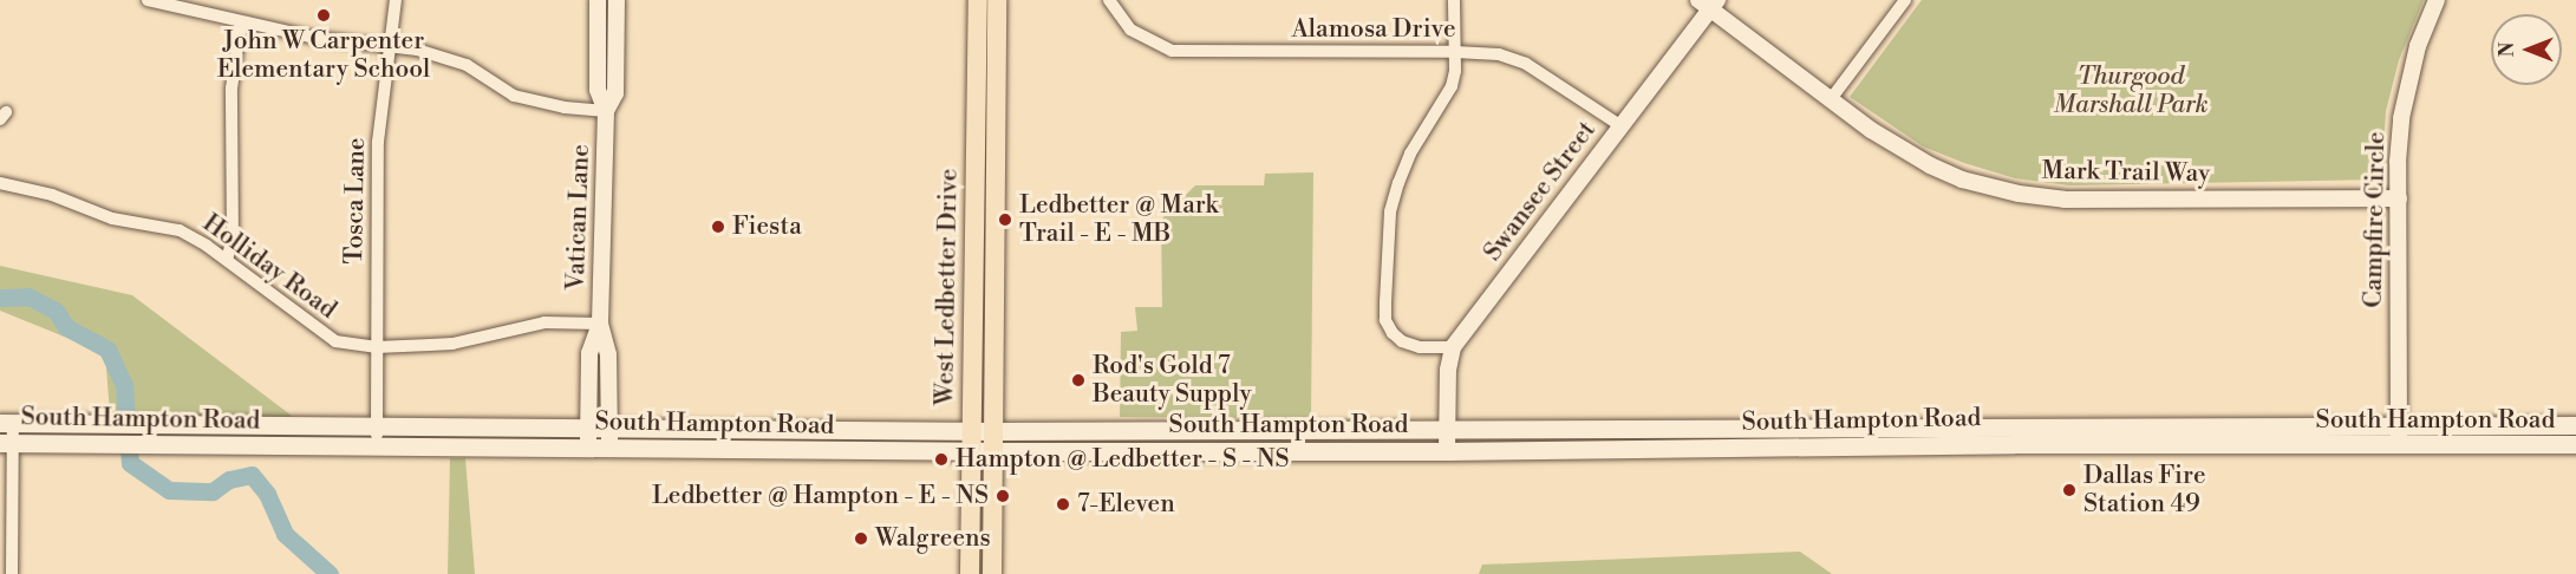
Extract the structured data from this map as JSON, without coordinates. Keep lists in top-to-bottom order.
{
  "streets": {
    "main road": ["West Ledbetter Drive", "South Hampton Road"],
    "street": [
      "Alamosa Drive",
      "Mark Trail Way",
      "Swansee Street",
      "Tosca Lane",
      "Vatican Lane",
      "Campfire Circle",
      "Holliday Road"
    ]
  },
  "crossings": [
    ["Alamosa Drive", "Swansee Street"],
    ["Mark Trail Way", "Swansee Street"],
    ["Mark Trail Way", "Campfire Circle"],
    ["Swansee Street", "South Hampton Road"],
    ["Tosca Lane", "Holliday Road"],
    ["Tosca Lane", "South Hampton Road"],
    ["Vatican Lane", "Holliday Road"],
    ["Vatican Lane", "South Hampton Road"],
    ["Campfire Circle", "South Hampton Road"],
    ["West Ledbetter Drive", "South Hampton Road"]
  ],
  "parks": ["Thurgood Marshall Park"],
  "places": [
    "John W Carpenter Elementary School",
    "Ledbetter @ Mark Trail - E - MB",
    "Fiesta",
    "Rod's Gold 7 Beauty Supply",
    "Hampton @ Ledbetter - S - NS",
    "Dallas Fire Station 49",
    "Ledbetter @ Hampton - E - NS",
    "7-Eleven",
    "Walgreens"
  ],
  "north": "left"
}
